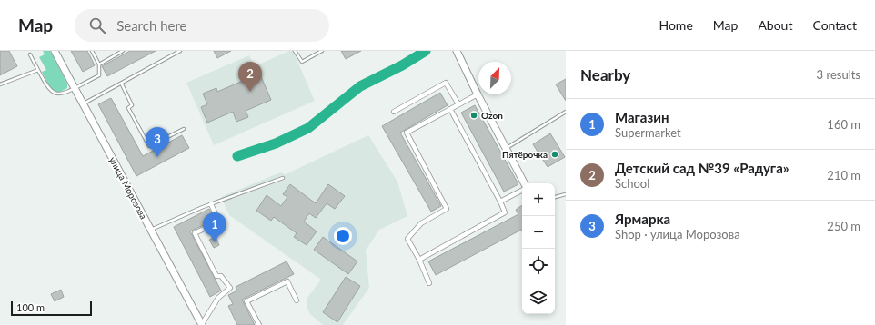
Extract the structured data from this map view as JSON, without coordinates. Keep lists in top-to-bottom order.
{
  "streets": {
    "street": ["улица Морозова"]
  },
  "places": ["Ozon", "Пятёрочка"],
  "scale_bar": "100 m",
  "north": "top right",
  "page": {
    "header": "Map",
    "search": "Search here",
    "nav": [
      "Home",
      "Map",
      "About",
      "Contact"
    ],
    "heading": ["Nearby", "3 results"],
    "pins": ["2", "3", "1"],
    "list": [
      {
        "mark": "1",
        "name": "Магазин",
        "note": "Supermarket",
        "value": "160 m"
      },
      {
        "mark": "2",
        "name": "Детский сад №39 «Радуга»",
        "note": "School",
        "value": "210 m"
      },
      {
        "mark": "3",
        "name": "Ярмарка",
        "note": "Shop · улица Морозова",
        "value": "250 m"
      }
    ],
    "map_buttons": ["+", "−"],
    "scale": "100 m"
  }
}
